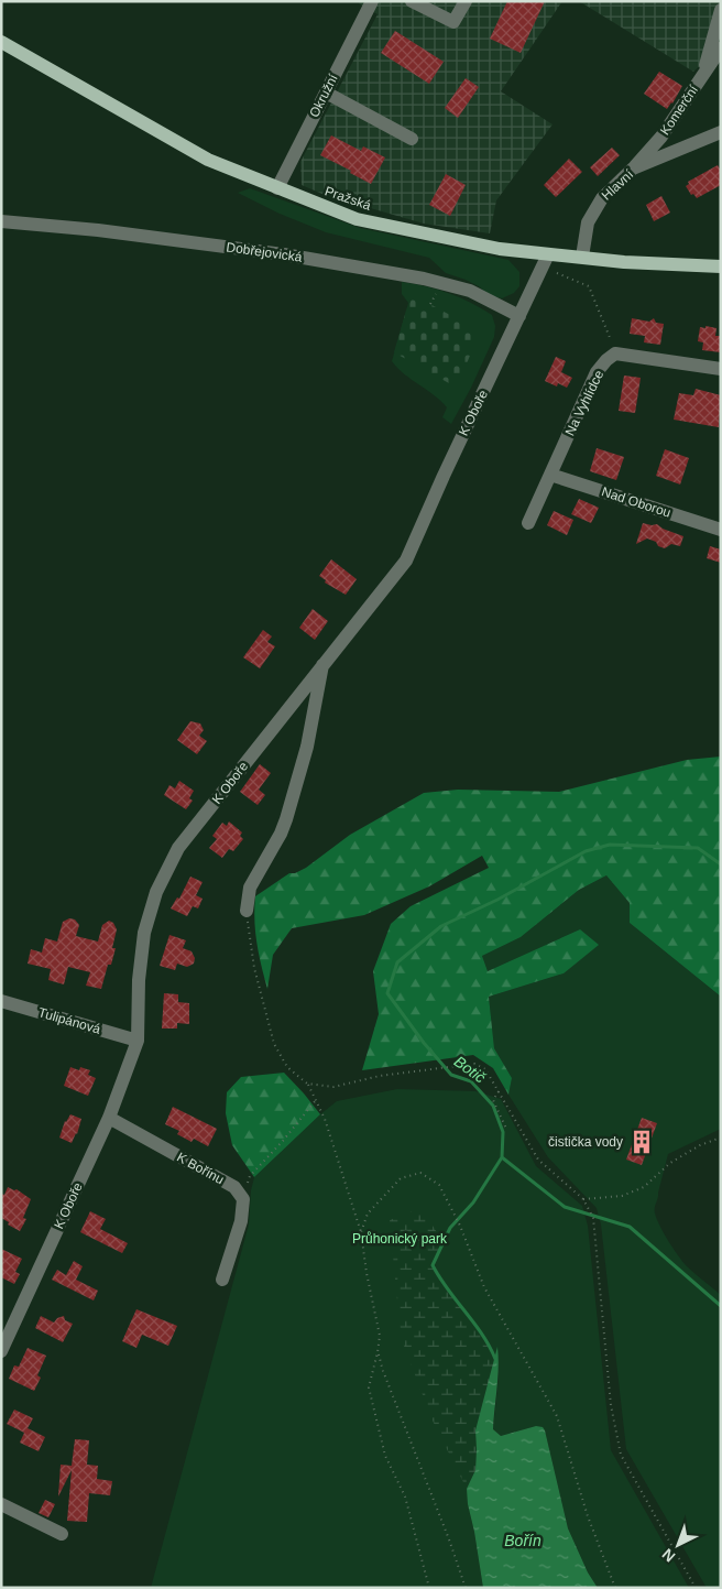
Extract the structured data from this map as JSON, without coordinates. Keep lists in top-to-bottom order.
{
  "streets": {
    "main road": ["Pražská"],
    "street": [
      "Okružní",
      "Komerční",
      "Hlavní",
      "Dobřejovická",
      "Na Vyhlídce",
      "K Oboře",
      "Nad Oborou",
      "Tulipánová",
      "K Bořínu"
    ]
  },
  "crossings": [
    ["Okružní", "Pražská"],
    ["Komerční", "Hlavní"],
    ["Hlavní", "Pražská"],
    ["Pražská", "K Oboře"],
    ["Dobřejovická", "K Oboře"],
    ["Na Vyhlídce", "Nad Oborou"],
    ["K Oboře", "Tulipánová"],
    ["K Oboře", "K Bořínu"]
  ],
  "water": ["Botič", "Bořín"],
  "parks": ["Průhonický park"],
  "places": {
    "building": ["čistička vody"]
  },
  "north": "bottom left"
}
